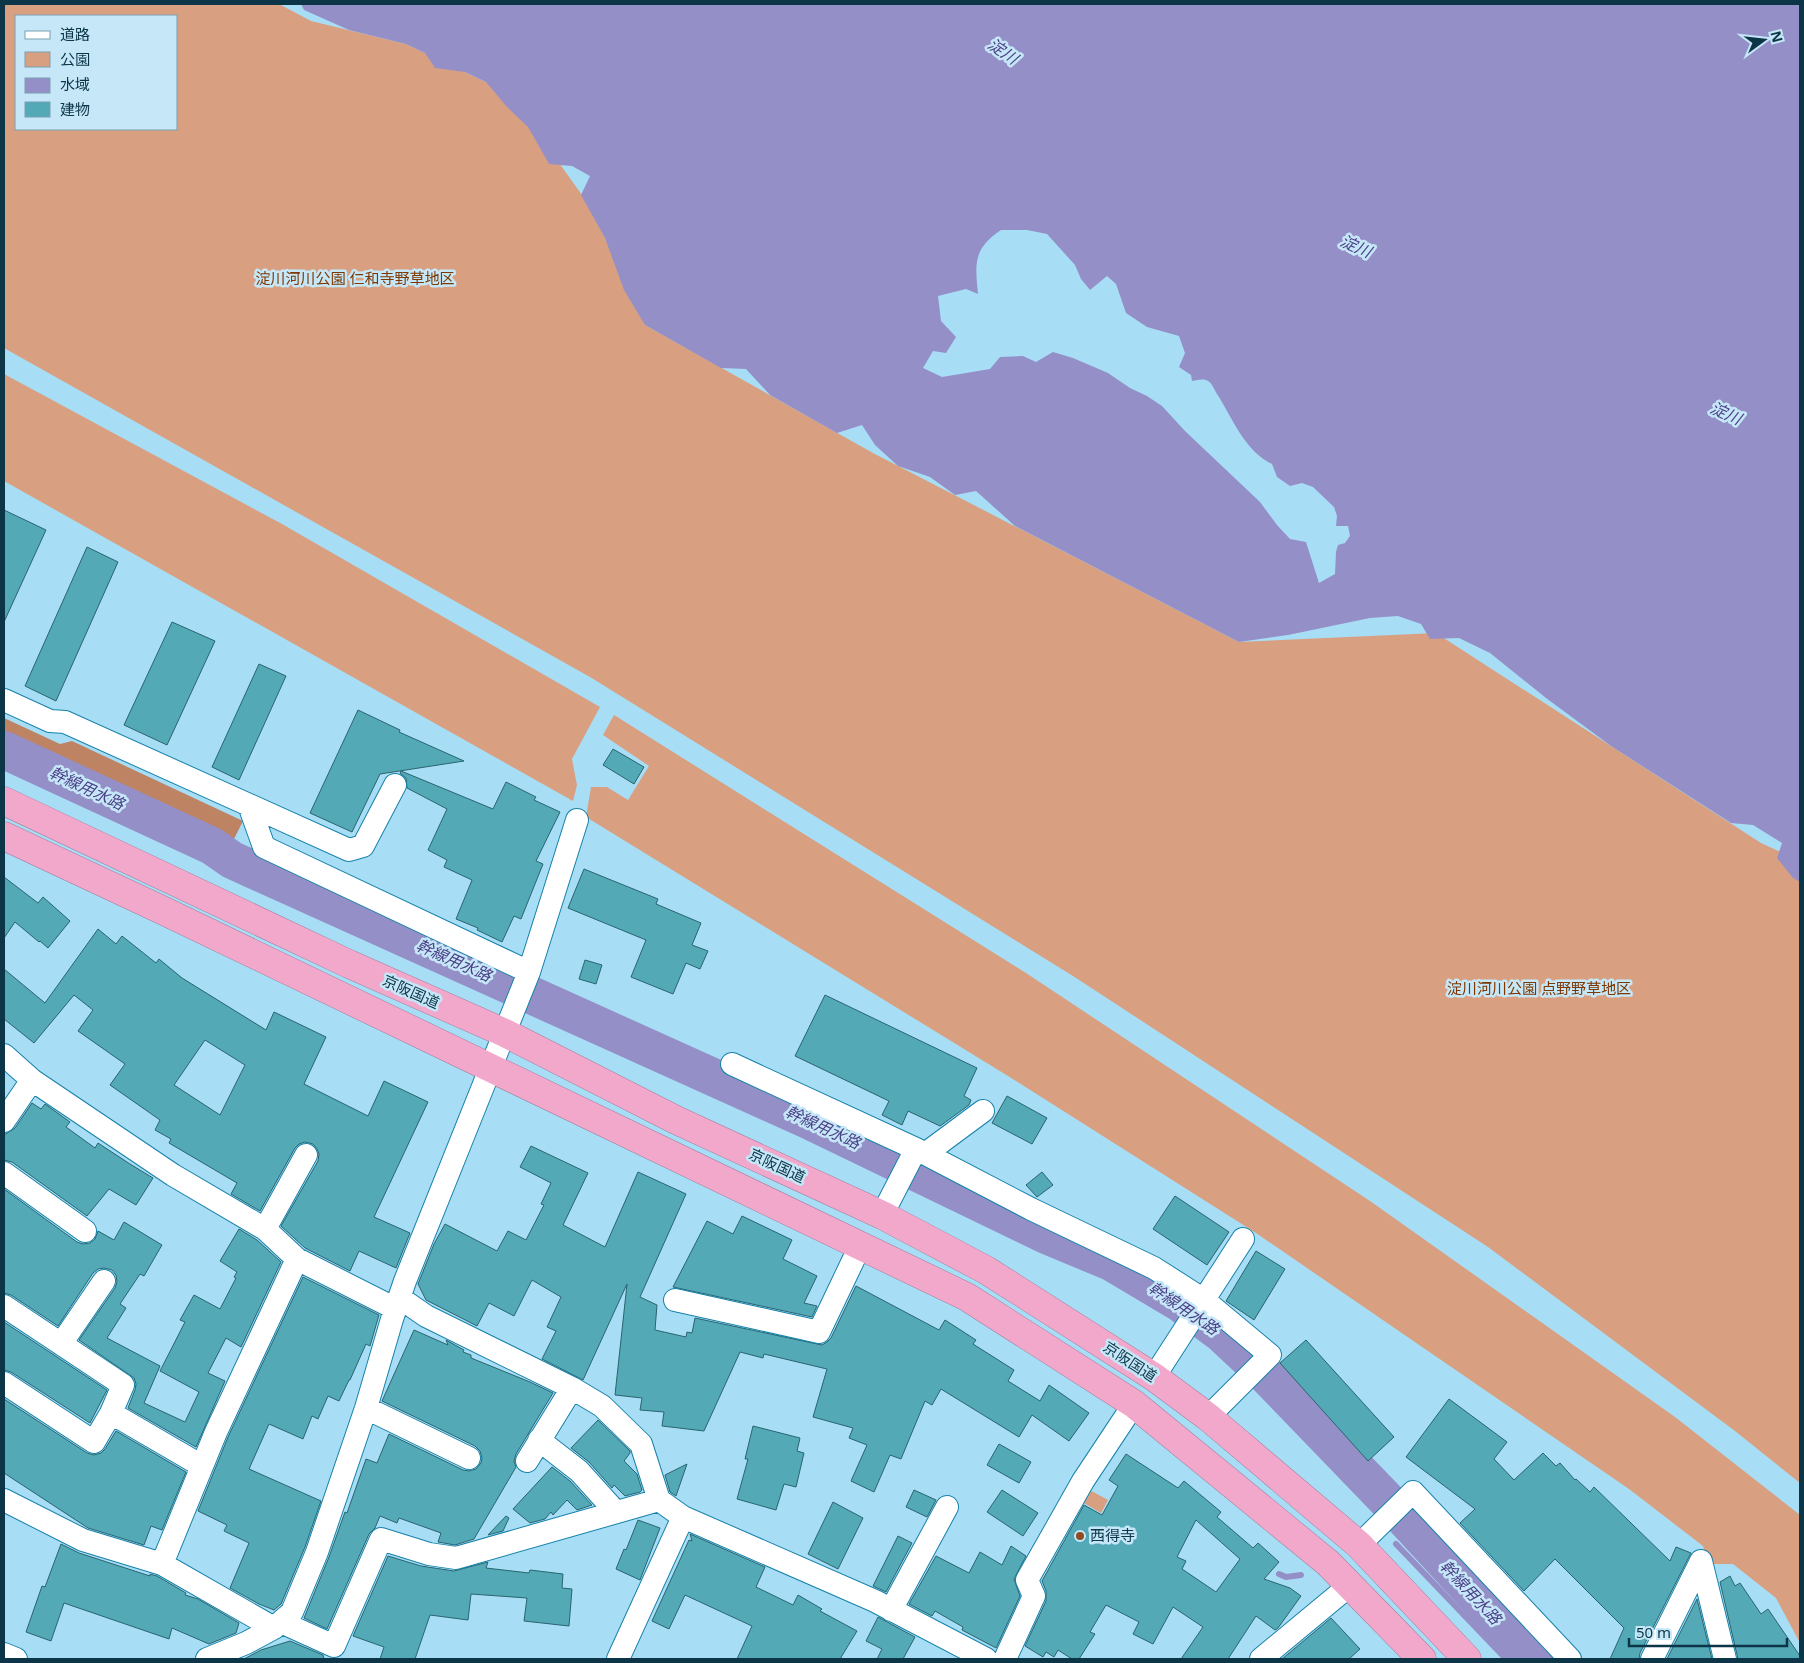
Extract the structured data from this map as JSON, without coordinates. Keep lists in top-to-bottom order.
{
  "streets": {
    "highway": ["京阪国道"]
  },
  "water": ["淀川", "幹線用水路"],
  "parks": ["淀川河川公園 仁和寺野草地区", "淀川河川公園 点野野草地区"],
  "places": ["西得寺"],
  "legend": [
    "道路",
    "公園",
    "水域",
    "建物"
  ],
  "scale_bar": "50 m",
  "north": "right"
}
